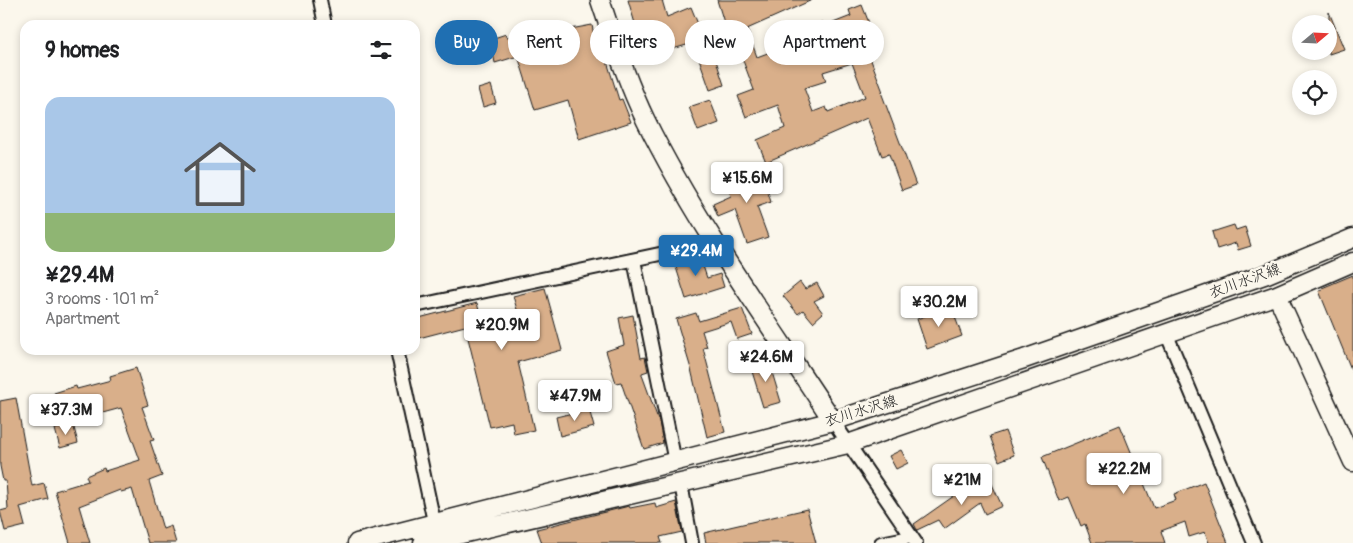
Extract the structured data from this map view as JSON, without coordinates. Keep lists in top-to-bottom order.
{
  "streets": {
    "main road": ["衣川水沢線"]
  },
  "north": "right",
  "page": {
    "chip": [
      "Buy",
      "Rent",
      "Filters",
      "New",
      "Apartment"
    ],
    "heading": "9 homes",
    "list": [
      {
        "name": "¥29.4M",
        "note": "3 rooms · 101 m² · Apartment"
      }
    ],
    "price": [
      "¥15.6M",
      "¥29.4M",
      "¥30.2M",
      "¥20.9M",
      "¥24.6M",
      "¥47.9M",
      "¥37.3M",
      "¥22.2M",
      "¥21M"
    ]
  }
}
